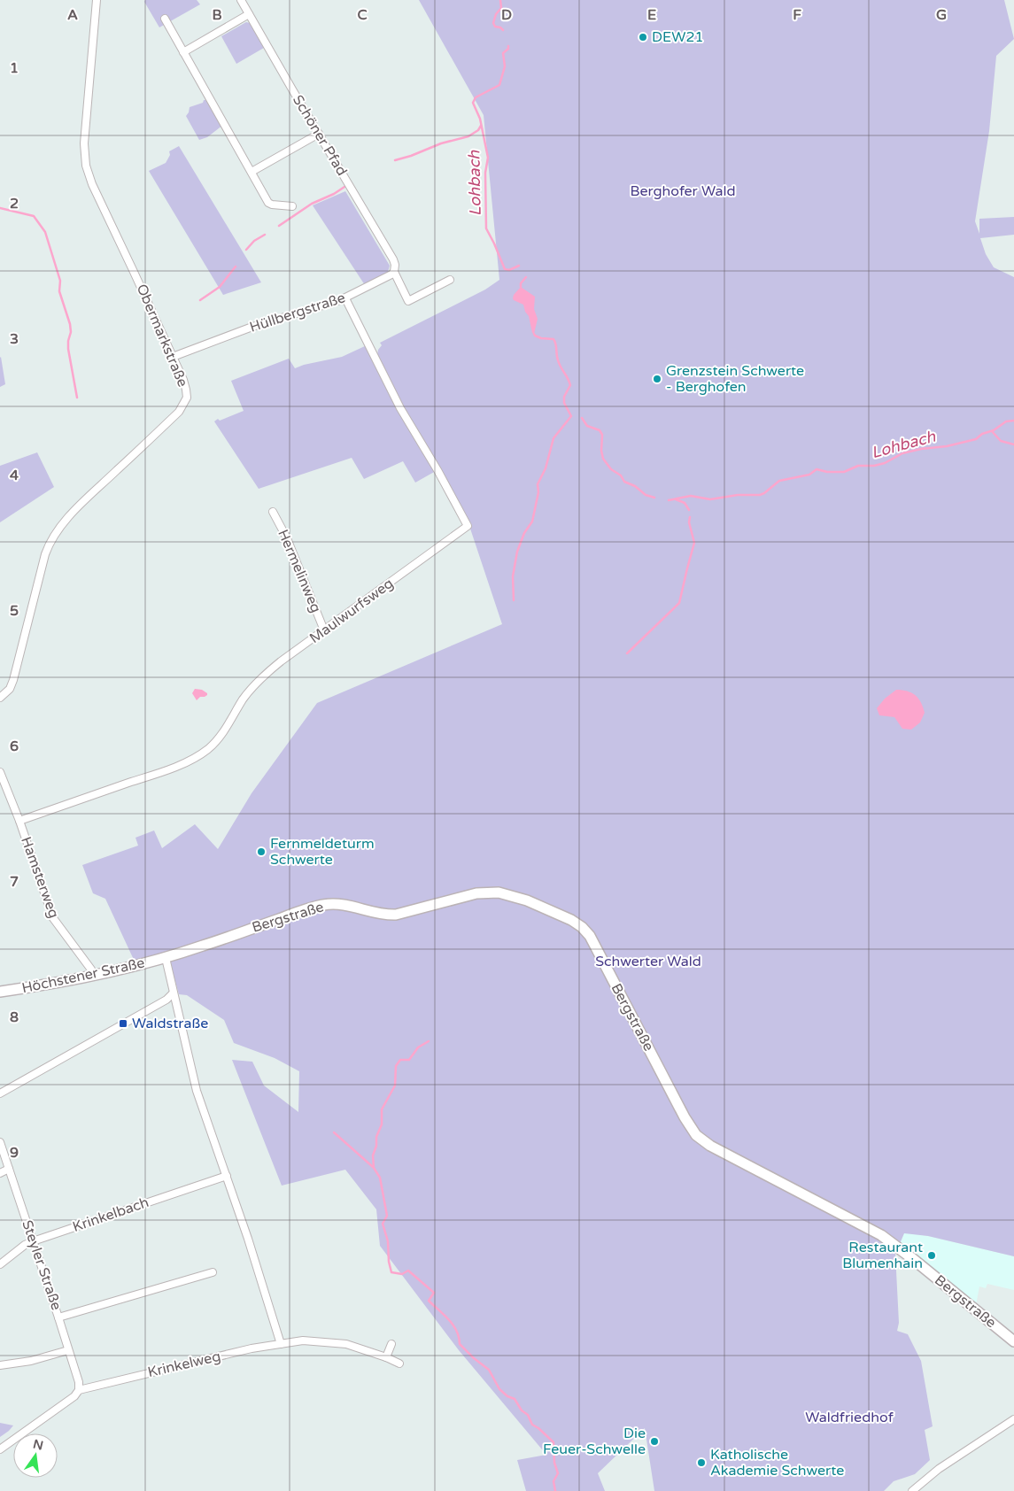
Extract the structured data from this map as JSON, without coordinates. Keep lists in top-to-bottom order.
{
  "streets": {
    "main road": ["Bergstraße", "Höchstener Straße"],
    "street": [
      "Schöner Pfad",
      "Hüllbergstraße",
      "Obermarkstraße",
      "Hermelinweg",
      "Maulwurfsweg",
      "Hamsterweg",
      "Krinkelbach",
      "Steyler Straße",
      "Krinkelweg"
    ]
  },
  "crossings": [
    ["Schöner Pfad", "Hüllbergstraße"],
    ["Hüllbergstraße", "Obermarkstraße"],
    ["Hüllbergstraße", "Maulwurfsweg"],
    ["Hermelinweg", "Maulwurfsweg"],
    ["Maulwurfsweg", "Hamsterweg"],
    ["Hamsterweg", "Höchstener Straße"],
    ["Bergstraße", "Höchstener Straße"],
    ["Krinkelbach", "Steyler Straße"],
    ["Steyler Straße", "Krinkelweg"]
  ],
  "water": ["Lohbach"],
  "parks": ["Berghofer Wald", "Schwerter Wald", "Waldfriedhof"],
  "places": {
    "other": [
      "DEW21",
      "Grenzstein Schwerte - Berghofen",
      "Fernmeldeturm Schwerte",
      "Restaurant Blumenhain",
      "Die Feuer-Schwelle",
      "Katholische Akademie Schwerte"
    ],
    "transit": ["Waldstraße"]
  },
  "north": "top",
  "grid": {
    "columns": [
      "A",
      "B",
      "C",
      "D",
      "E",
      "F",
      "G"
    ],
    "rows": [
      "1",
      "2",
      "3",
      "4",
      "5",
      "6",
      "7",
      "8",
      "9"
    ]
  }
}
